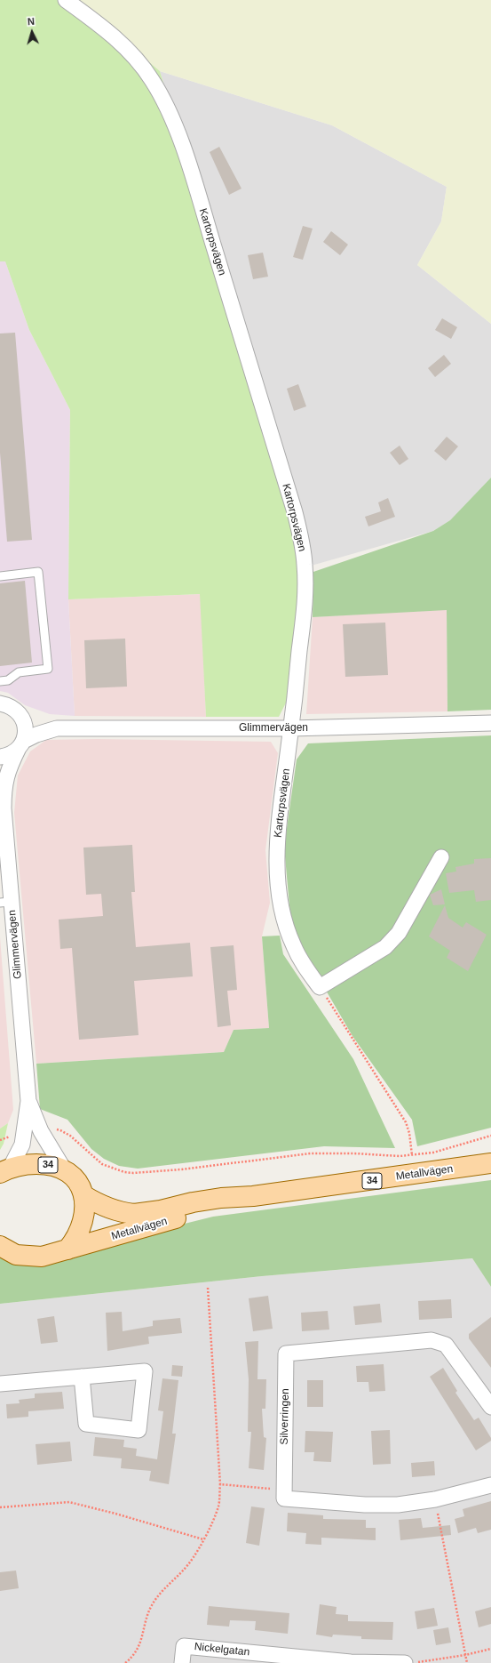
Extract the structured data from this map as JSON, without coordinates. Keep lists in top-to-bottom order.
{
  "streets": {
    "main road": ["34", "Metallvägen"],
    "street": [
      "Kartorpsvägen",
      "Glimmervägen",
      "Silverringen",
      "Nickelgatan"
    ]
  },
  "crossings": [
    ["Kartorpsvägen", "Glimmervägen"],
    ["Glimmervägen", "34"],
    ["34", "Metallvägen"]
  ],
  "north": "top"
}
